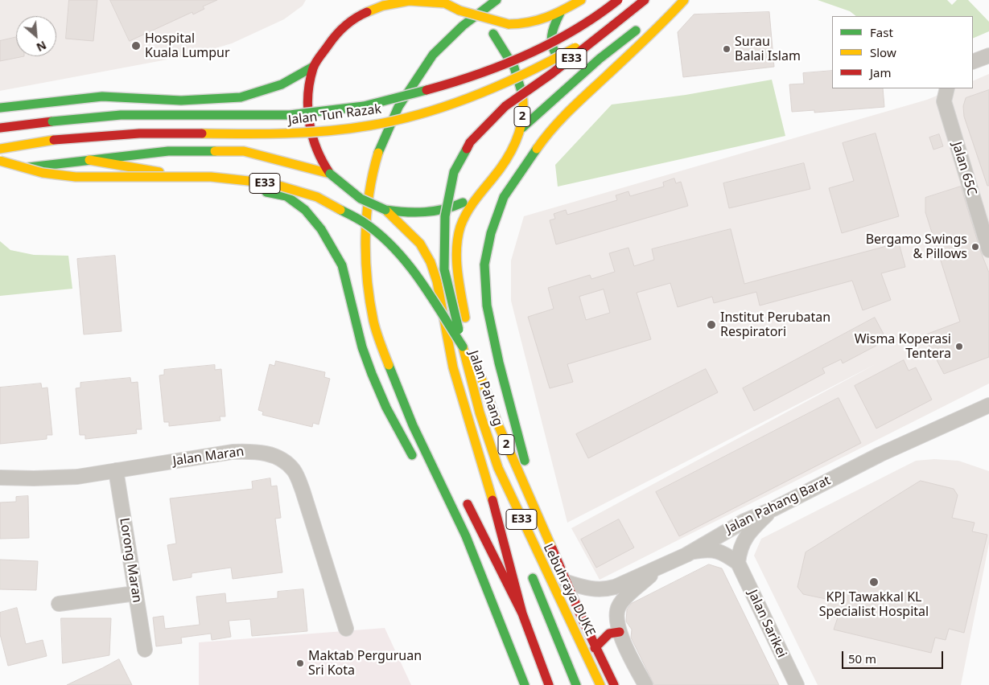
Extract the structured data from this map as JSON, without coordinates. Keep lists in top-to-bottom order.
{
  "streets": {
    "main road": [
      "E33",
      "Jalan Tun Razak",
      "2",
      "Jalan Pahang",
      "Lebuhraya DUKE"
    ],
    "street": [
      "Jalan 65C",
      "Jalan Maran",
      "Jalan Pahang Barat",
      "Lorong Maran",
      "Jalan Sarikei"
    ]
  },
  "crossings": [
    ["E33", "Jalan Tun Razak"],
    ["E33", "Jalan Pahang"],
    ["E33", "Lebuhraya DUKE"],
    ["2", "Jalan Pahang"],
    ["Jalan Pahang", "Jalan Pahang Barat"],
    ["Jalan Pahang", "Lebuhraya DUKE"],
    ["Jalan Maran", "Lorong Maran"]
  ],
  "places": [
    "Hospital Kuala Lumpur",
    "Surau Balai Islam",
    "Bergamo Swings & Pillows",
    "Institut Perubatan Respiratori",
    "Wisma Koperasi Tentera",
    "KPJ Tawakkal KL Specialist Hospital",
    "Maktab Perguruan Sri Kota"
  ],
  "legend": ["Fast", "Slow", "Jam"],
  "scale_bar": "50 m",
  "north": "bottom right"
}
